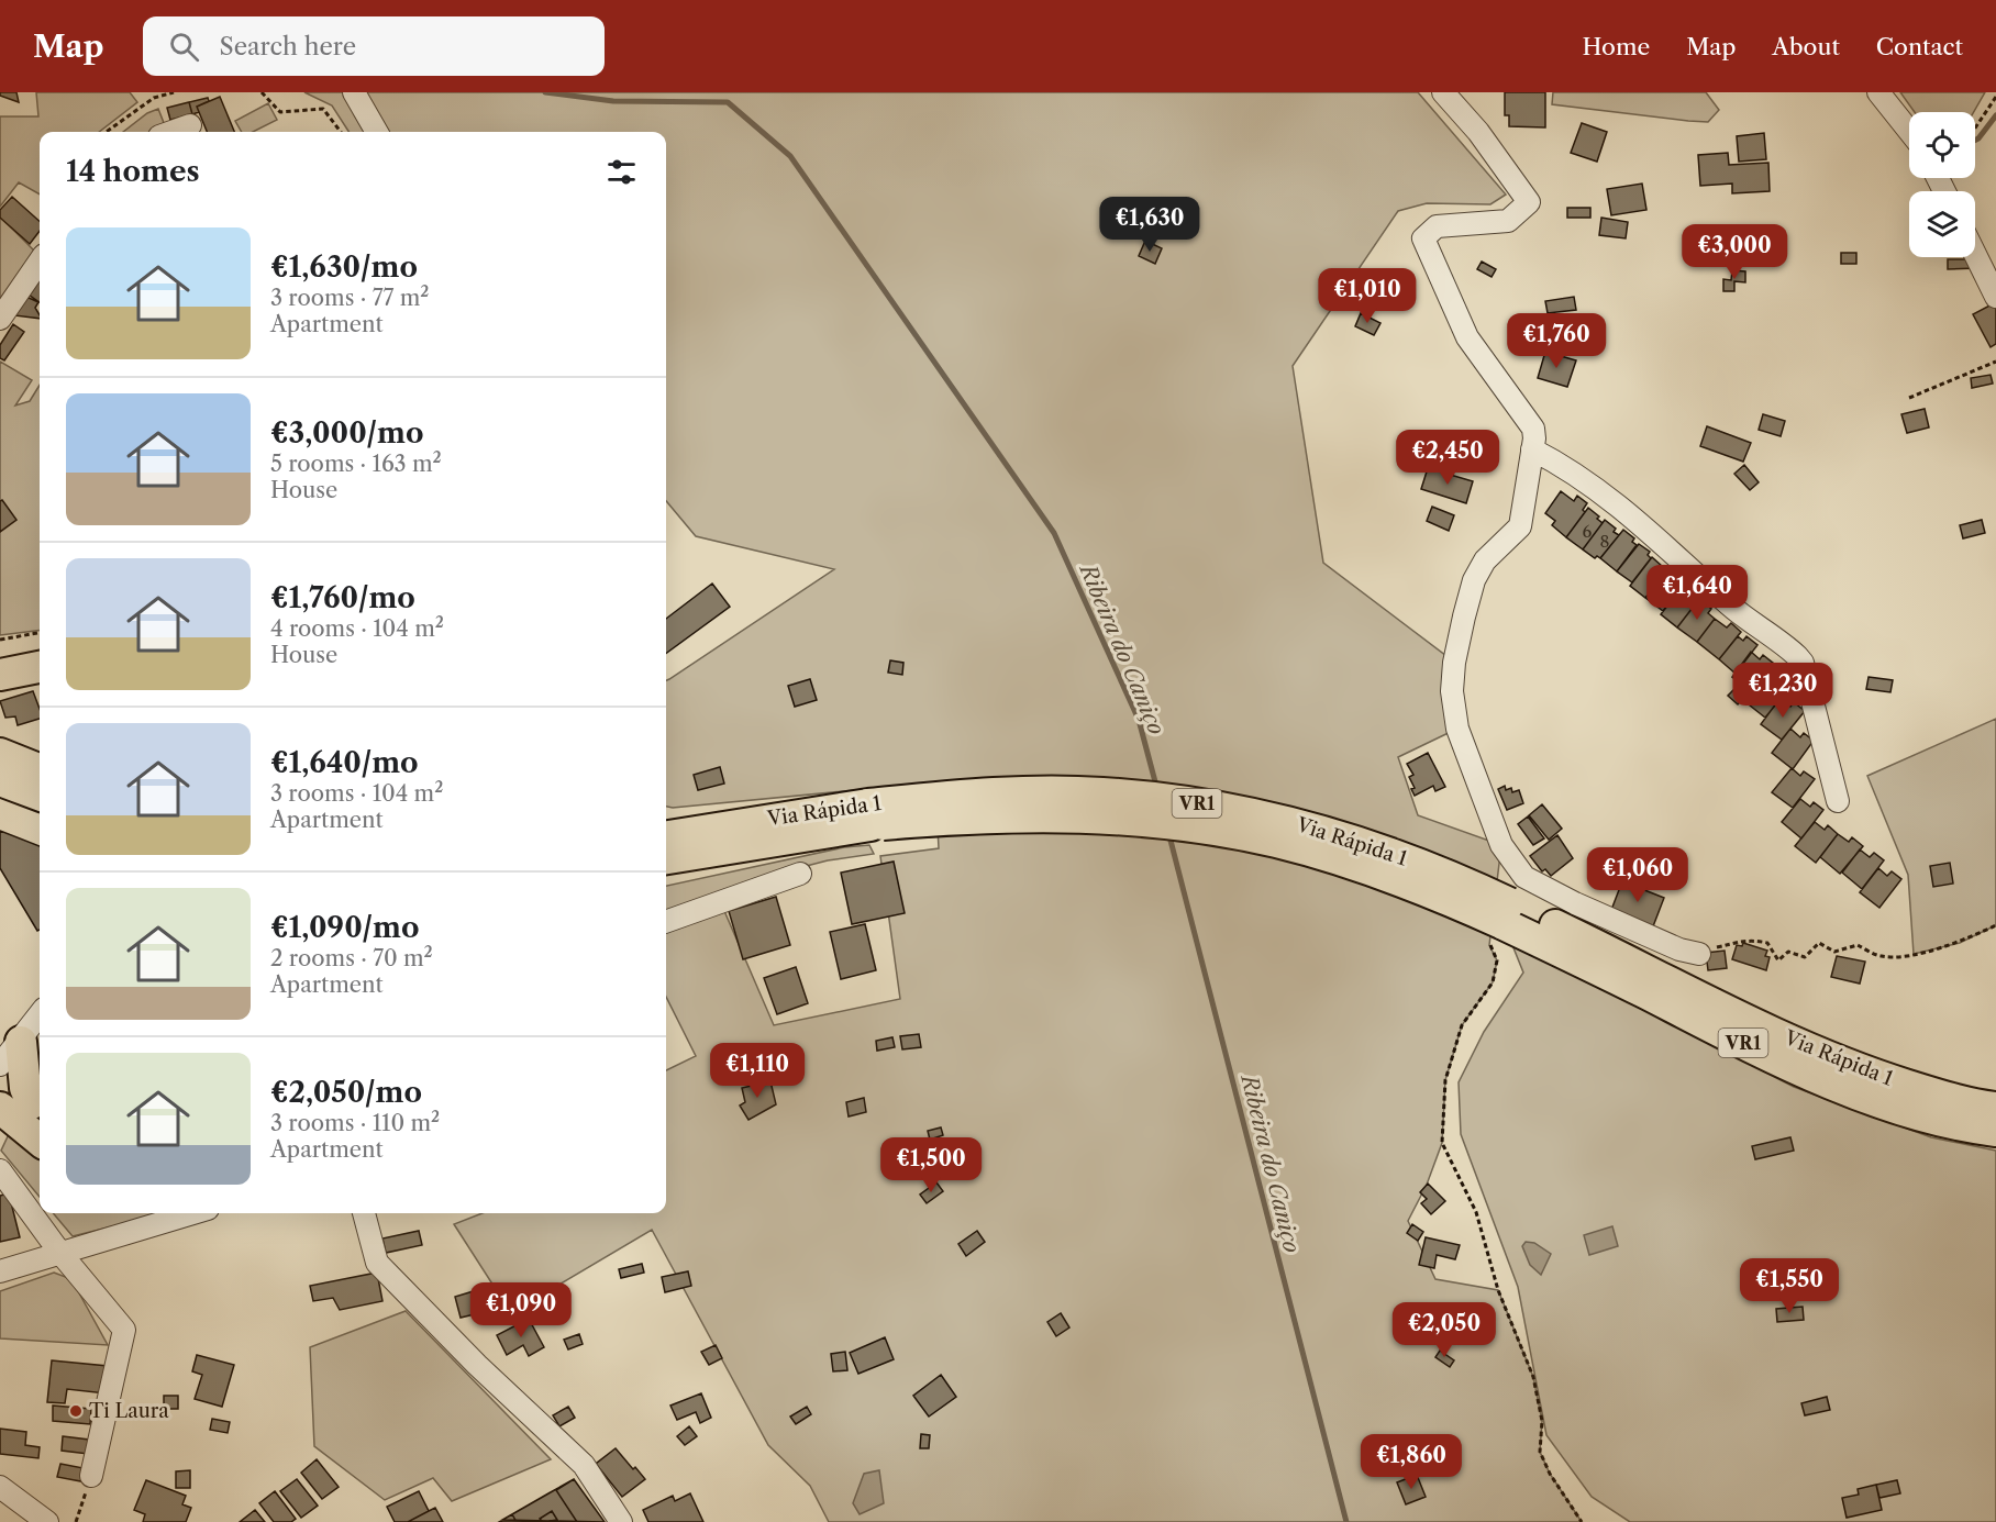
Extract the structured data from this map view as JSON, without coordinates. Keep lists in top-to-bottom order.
{
  "streets": {
    "highway": ["VR1", "Via Rápida 1"]
  },
  "water": ["Ribeira do Caniço"],
  "places": ["Ti Laura"],
  "house_numbers": ["6", "8"],
  "page": {
    "header": "Map",
    "search": "Search here",
    "nav": [
      "Home",
      "Map",
      "About",
      "Contact"
    ],
    "heading": "14 homes",
    "price": [
      "€1,630",
      "€3,000",
      "€1,010",
      "€1,760",
      "€2,450",
      "€1,640",
      "€1,230",
      "€1,060",
      "€1,110",
      "€1,500",
      "€1,550",
      "€1,090",
      "€2,050",
      "€1,860"
    ],
    "list": [
      {
        "name": "€1,630/mo",
        "note": "3 rooms · 77 m² · Apartment"
      },
      {
        "name": "€3,000/mo",
        "note": "5 rooms · 163 m² · House"
      },
      {
        "name": "€1,760/mo",
        "note": "4 rooms · 104 m² · House"
      },
      {
        "name": "€1,640/mo",
        "note": "3 rooms · 104 m² · Apartment"
      },
      {
        "name": "€1,090/mo",
        "note": "2 rooms · 70 m² · Apartment"
      },
      {
        "name": "€2,050/mo",
        "note": "3 rooms · 110 m² · Apartment"
      }
    ]
  }
}
